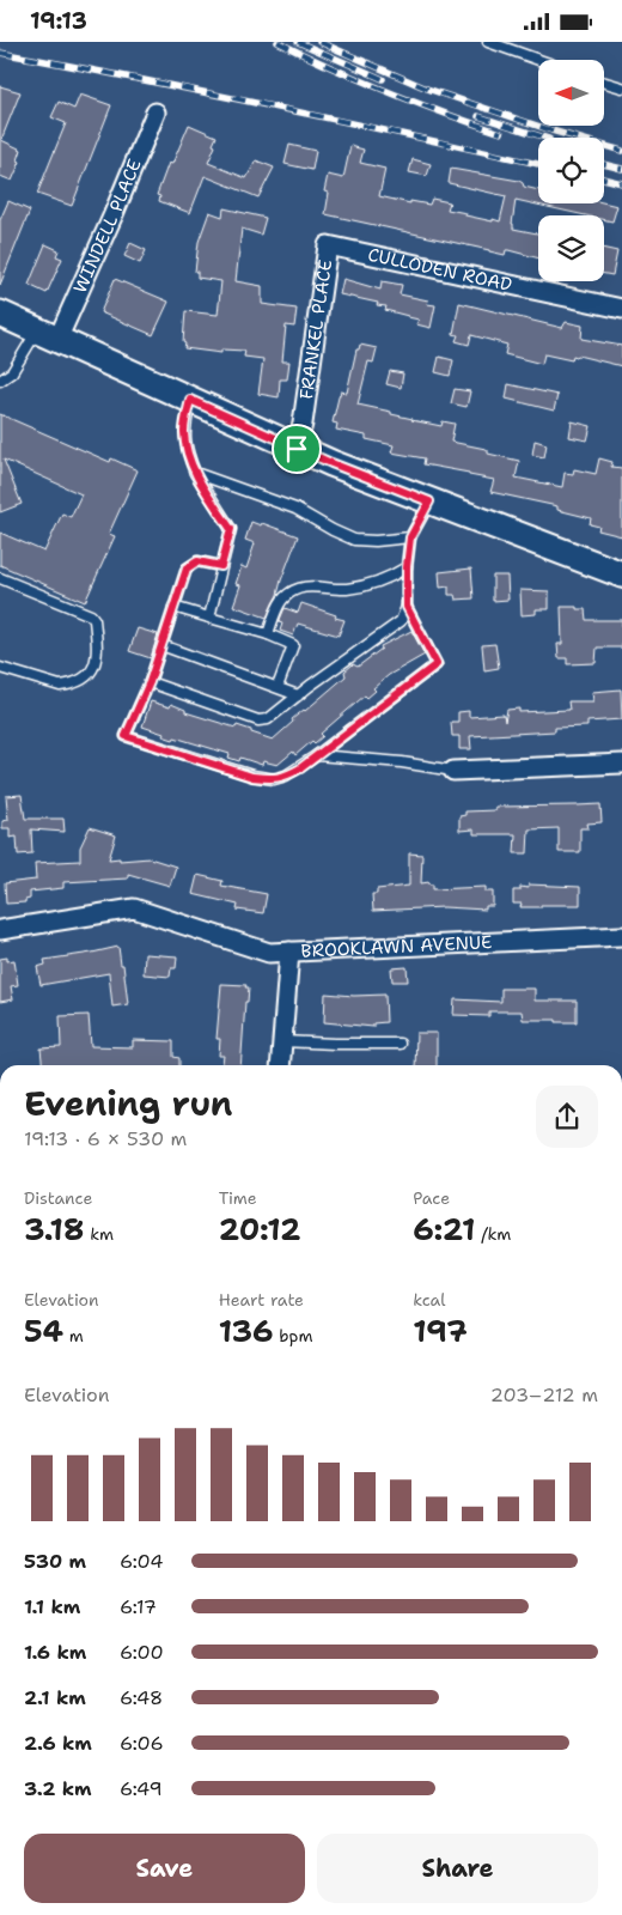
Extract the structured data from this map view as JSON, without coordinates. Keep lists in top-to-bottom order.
{
  "streets": {
    "street": [
      "WINDELL PLACE",
      "CULLODEN ROAD",
      "FRANKEL PLACE",
      "BROOKLAWN AVENUE"
    ]
  },
  "crossings": [
    ["CULLODEN ROAD", "FRANKEL PLACE"]
  ],
  "north": "left",
  "page": {
    "status": "19:13",
    "heading": ["Evening run", "19:13 · 6 × 530 m"],
    "stats": [
      ["Distance", "3.18 km"],
      ["Time", "20:12"],
      ["Pace", "6:21 /km"],
      ["Elevation", "54 m"],
      ["Heart rate", "136 bpm"],
      ["kcal", "197"]
    ],
    "chart": ["Elevation", "203–212 m"],
    "list": [
      {
        "name": "530 m",
        "note": "6:04"
      },
      {
        "name": "1.1 km",
        "note": "6:17"
      },
      {
        "name": "1.6 km",
        "note": "6:00"
      },
      {
        "name": "2.1 km",
        "note": "6:48"
      },
      {
        "name": "2.6 km",
        "note": "6:06"
      },
      {
        "name": "3.2 km",
        "note": "6:49"
      }
    ],
    "buttons": ["Save", "Share"]
  }
}
